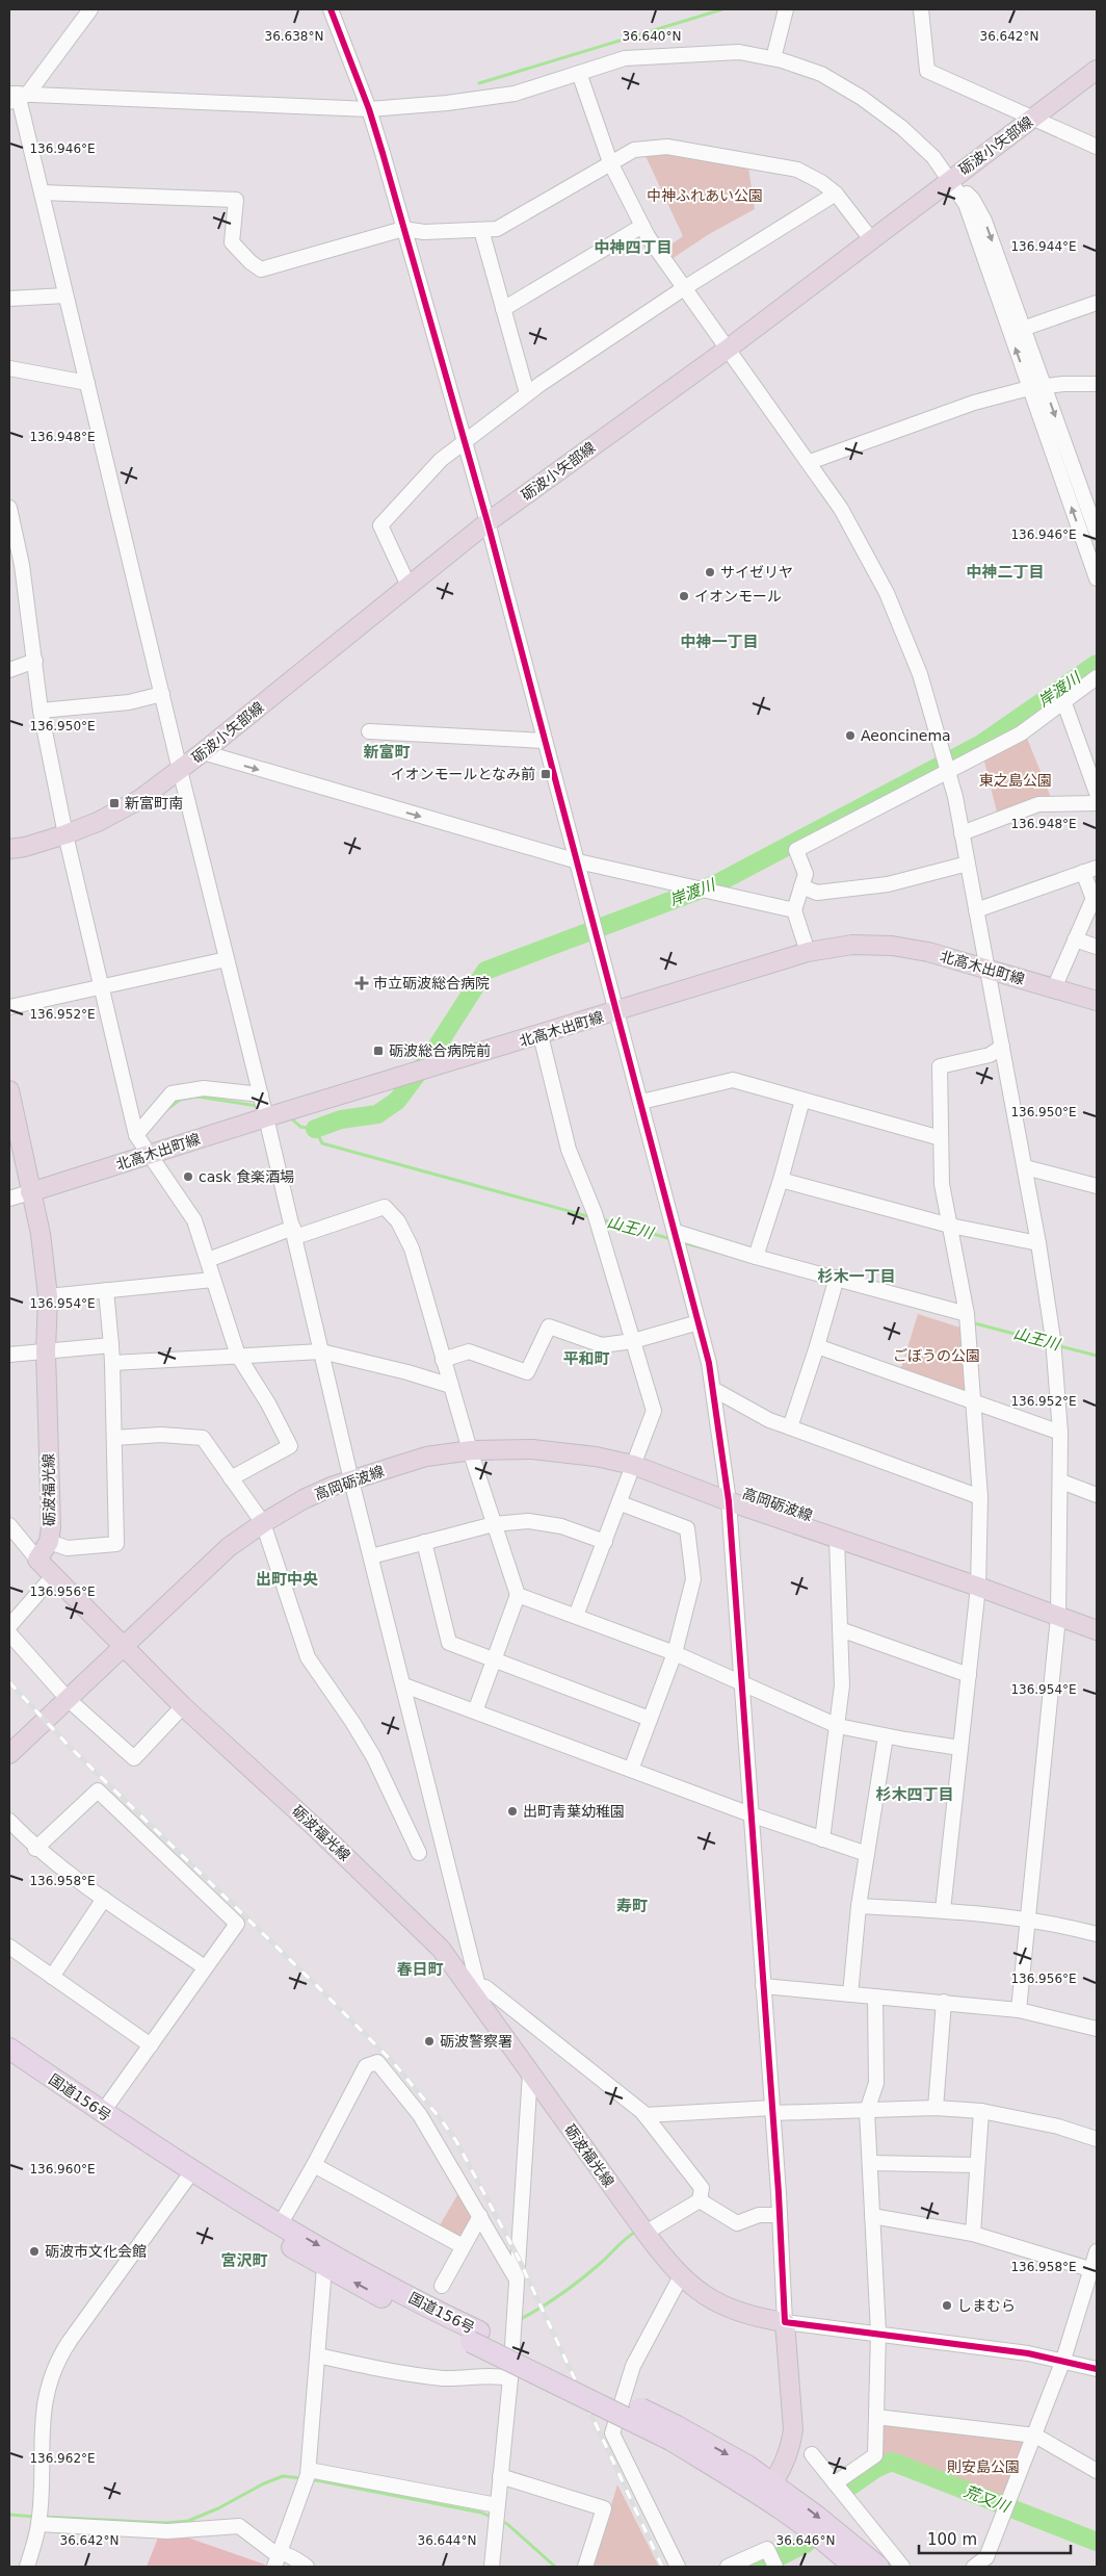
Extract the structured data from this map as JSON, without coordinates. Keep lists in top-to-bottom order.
{
  "streets": {
    "highway": ["国道156号"],
    "main road": [
      "砺波小矢部線",
      "北高木出町線",
      "高岡砺波線",
      "砺波福光線"
    ]
  },
  "crossings": [
    ["北高木出町線", "砺波福光線"],
    ["高岡砺波線", "砺波福光線"]
  ],
  "districts": [
    "中神四丁目",
    "中神二丁目",
    "中神一丁目",
    "新富町",
    "杉木一丁目",
    "平和町",
    "出町中央",
    "杉木四丁目",
    "寿町",
    "春日町",
    "宮沢町"
  ],
  "water": ["岸渡川", "山王川", "荒又川"],
  "parks": [
    "中神ふれあい公園",
    "東之島公園",
    "ごぼうの公園",
    "則安島公園"
  ],
  "places": {
    "other": [
      "サイゼリヤ",
      "イオンモール",
      "Aeoncinema",
      "cask 食楽酒場",
      "出町青葉幼稚園",
      "砺波警察署",
      "砺波市文化会館",
      "しまむら"
    ],
    "transit": ["イオンモールとなみ前", "新富町南", "砺波総合病院前"],
    "health": ["市立砺波総合病院"]
  },
  "scale_bar": "100 m",
  "coordinates": [
    "36.638°N",
    "36.640°N",
    "36.642°N",
    "136.946°E",
    "136.944°E",
    "136.948°E",
    "136.950°E",
    "136.952°E",
    "136.954°E",
    "136.956°E",
    "136.958°E",
    "136.960°E",
    "136.962°E",
    "36.644°N",
    "36.646°N"
  ]
}
